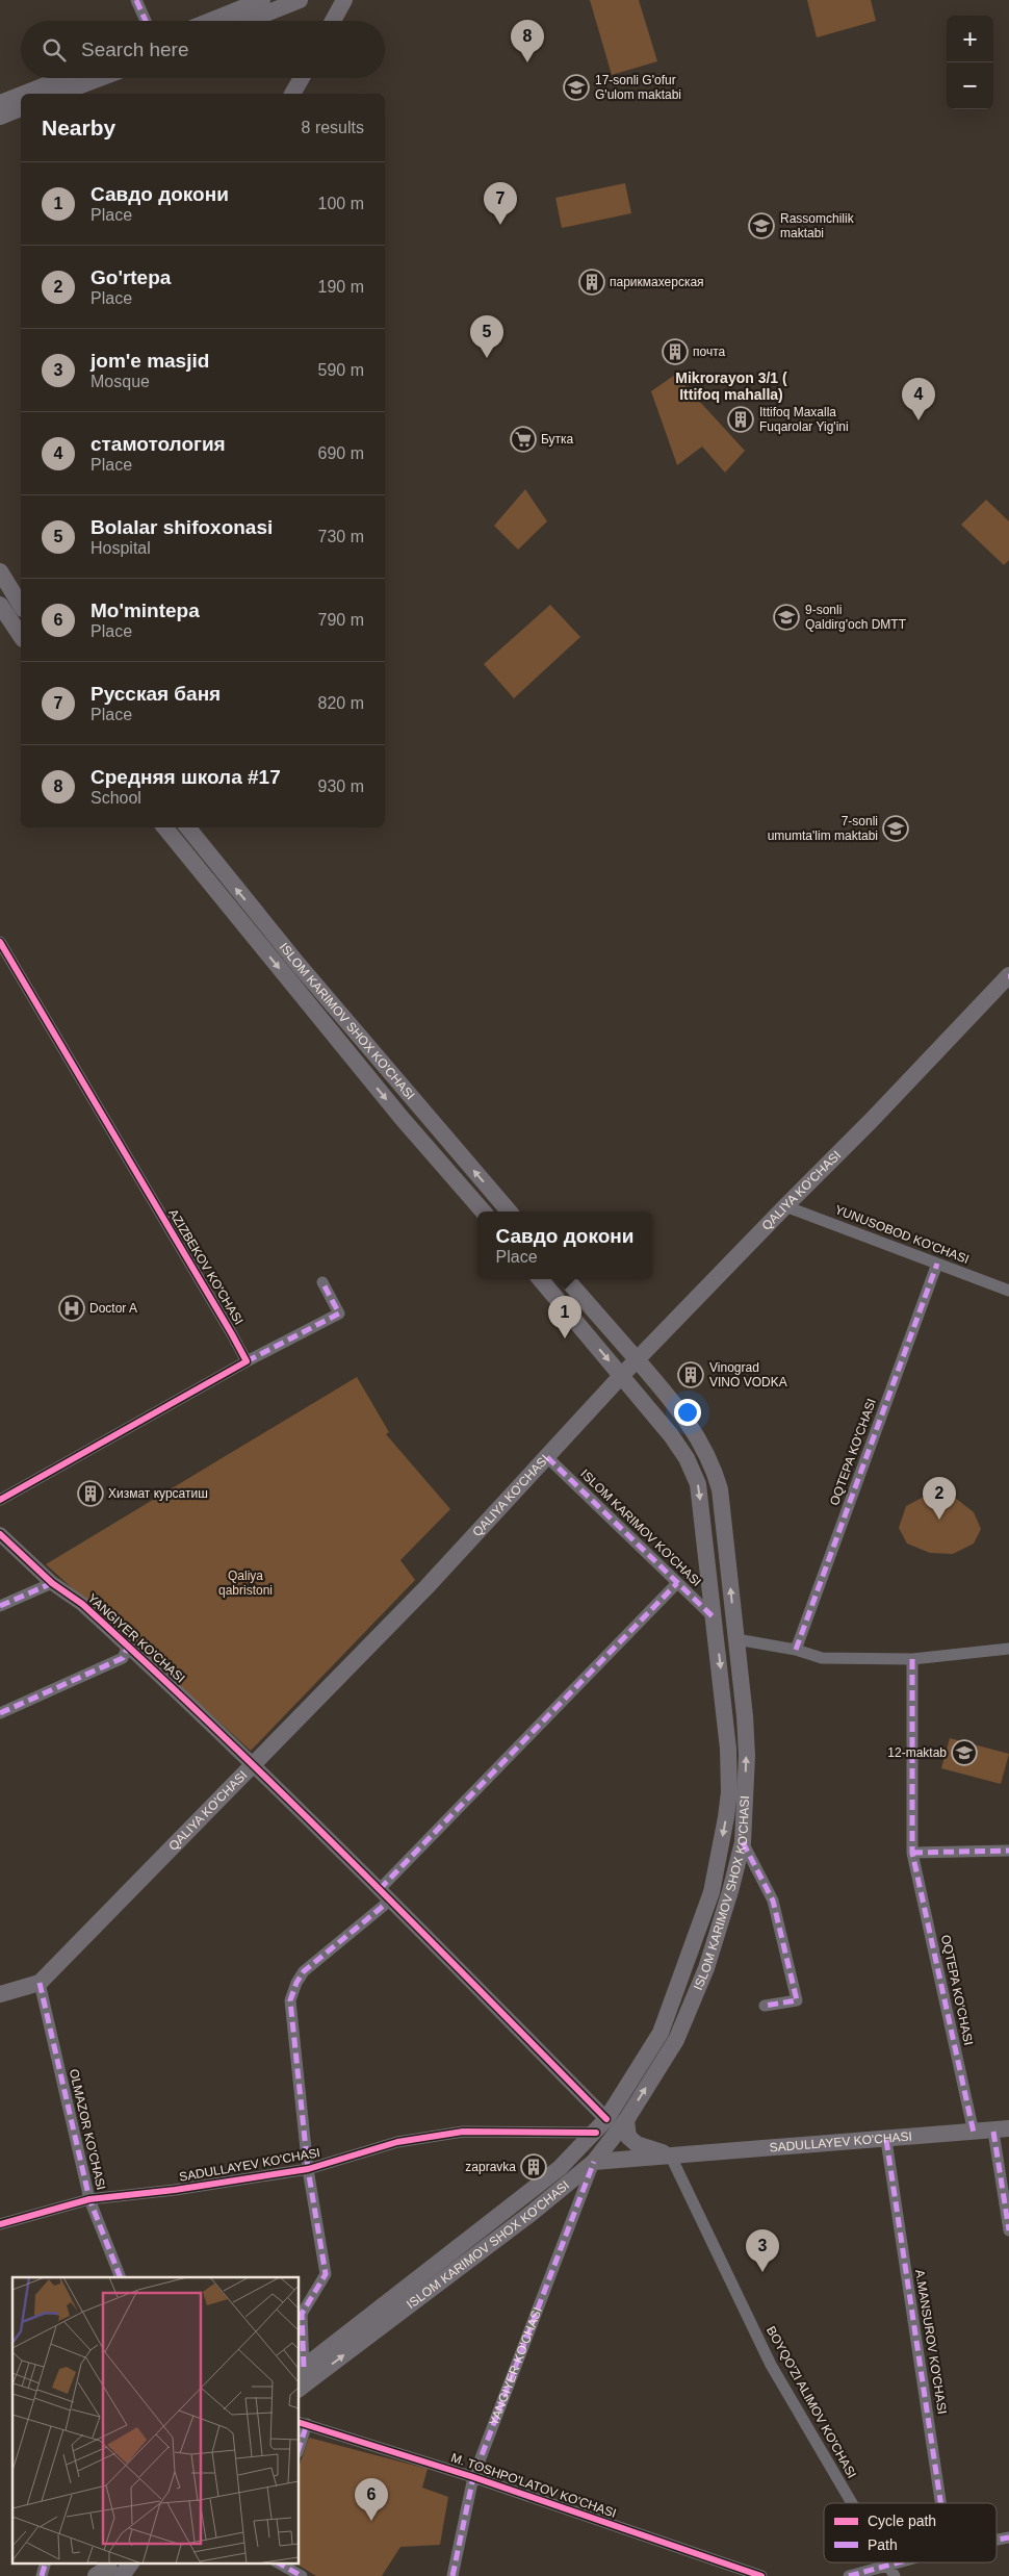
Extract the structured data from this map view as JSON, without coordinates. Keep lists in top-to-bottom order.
{
  "streets": {
    "main road": ["ISLOM KARIMOV SHOX KO'CHASI", "QALIYA KO'CHASI", "SADULLAYEV KO'CHASI"],
    "street": [
      "YUNUSOBOD KO'CHASI",
      "AZIZBEKOV KO'CHASI",
      "OQTEPA KO'CHASI",
      "ISLOM KARIMOV KO'CHASI",
      "YANGIYER KO'CHASI",
      "OLMAZOR KO'CHASI",
      "A.MANSUROV KO'CHASI",
      "BOYQO'ZI ALIMOV KO'CHASI",
      "M. TOSHPO'LATOV KO'CHASI"
    ]
  },
  "crossings": [
    ["ISLOM KARIMOV SHOX KO'CHASI", "QALIYA KO'CHASI"],
    ["ISLOM KARIMOV SHOX KO'CHASI", "ISLOM KARIMOV KO'CHASI"],
    ["ISLOM KARIMOV SHOX KO'CHASI", "YANGIYER KO'CHASI"],
    ["ISLOM KARIMOV SHOX KO'CHASI", "SADULLAYEV KO'CHASI"],
    ["QALIYA KO'CHASI", "YUNUSOBOD KO'CHASI"],
    ["QALIYA KO'CHASI", "ISLOM KARIMOV KO'CHASI"],
    ["QALIYA KO'CHASI", "YANGIYER KO'CHASI"],
    ["QALIYA KO'CHASI", "OLMAZOR KO'CHASI"],
    ["YUNUSOBOD KO'CHASI", "OQTEPA KO'CHASI"],
    ["OQTEPA KO'CHASI", "SADULLAYEV KO'CHASI"],
    ["YANGIYER KO'CHASI", "SADULLAYEV KO'CHASI"],
    ["YANGIYER KO'CHASI", "M. TOSHPO'LATOV KO'CHASI"],
    ["OLMAZOR KO'CHASI", "SADULLAYEV KO'CHASI"],
    ["SADULLAYEV KO'CHASI", "A.MANSUROV KO'CHASI"],
    ["SADULLAYEV KO'CHASI", "BOYQO'ZI ALIMOV KO'CHASI"]
  ],
  "districts": ["Mikrorayon 3/1 ( Ittifoq mahalla)"],
  "parks": ["Qaliya qabristoni"],
  "places": {
    "school or university": [
      "17-sonli G'ofur G'ulom maktabi",
      "Rassomchilik maktabi",
      "9-sonli Qaldirg'och DMTT",
      "7-sonli umumta'lim maktabi",
      "12-maktab"
    ],
    "building": [
      "парикмахерская",
      "почта",
      "Ittifoq Maxalla Fuqarolar Yig'ini",
      "Vinograd VINO VODKA",
      "Хизмат курсатиш",
      "zapravka"
    ],
    "supermarket": ["Бутка"],
    "hospital": ["Doctor A"]
  },
  "legend": ["Cycle path", "Path"],
  "page": {
    "map_buttons": ["+", "−"],
    "pins": [
      "8",
      "7",
      "5",
      "4",
      "1",
      "2",
      "3",
      "6"
    ],
    "search": "Search here",
    "heading": ["Nearby", "8 results"],
    "list": [
      {
        "mark": "1",
        "name": "Савдо докони",
        "note": "Place",
        "value": "100 m"
      },
      {
        "mark": "2",
        "name": "Go'rtepa",
        "note": "Place",
        "value": "190 m"
      },
      {
        "mark": "3",
        "name": "jom'e masjid",
        "note": "Mosque",
        "value": "590 m"
      },
      {
        "mark": "4",
        "name": "стамотология",
        "note": "Place",
        "value": "690 m"
      },
      {
        "mark": "5",
        "name": "Bolalar shifoxonasi",
        "note": "Hospital",
        "value": "730 m"
      },
      {
        "mark": "6",
        "name": "Mo'mintepa",
        "note": "Place",
        "value": "790 m"
      },
      {
        "mark": "7",
        "name": "Русская баня",
        "note": "Place",
        "value": "820 m"
      },
      {
        "mark": "8",
        "name": "Средняя школа #17",
        "note": "School",
        "value": "930 m"
      }
    ],
    "popup": ["Савдо докони", "Place"]
  }
}
